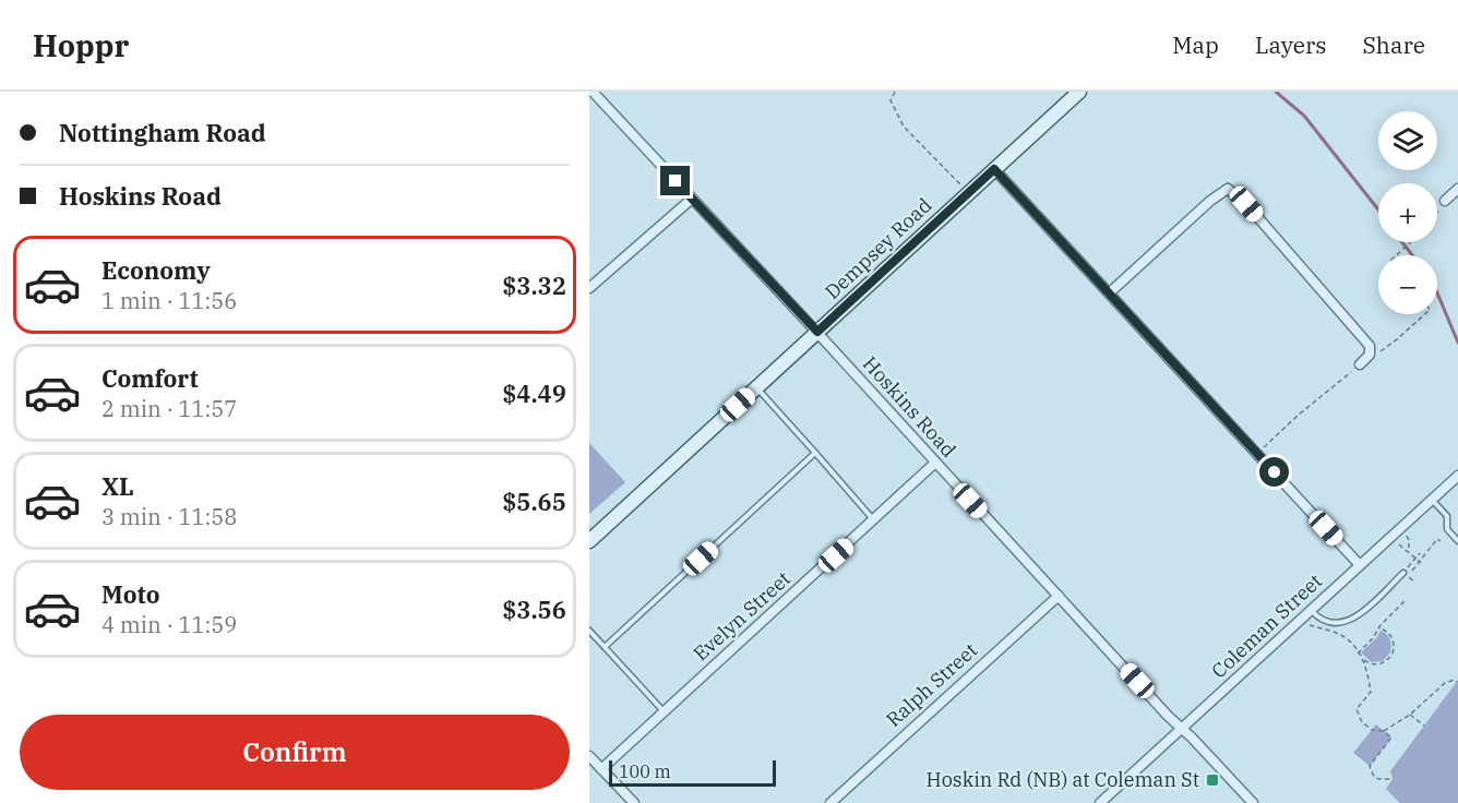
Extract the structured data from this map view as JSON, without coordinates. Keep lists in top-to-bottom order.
{
  "streets": {
    "street": [
      "Dempsey Road",
      "Hoskins Road",
      "Evelyn Street",
      "Coleman Street",
      "Ralph Street"
    ]
  },
  "crossings": [
    ["Dempsey Road", "Hoskins Road"],
    ["Hoskins Road", "Evelyn Street"],
    ["Hoskins Road", "Coleman Street"],
    ["Hoskins Road", "Ralph Street"]
  ],
  "places": {
    "transit": ["Hoskin Rd (NB) at Coleman St"]
  },
  "scale_bar": "100 m",
  "page": {
    "header": "Hoppr",
    "nav": ["Map", "Layers", "Share"],
    "banner": ["Nottingham Road", "Hoskins Road"],
    "map_buttons": ["+", "−"],
    "list": [
      {
        "name": "Economy",
        "note": "1 min · 11:56",
        "value": "$3.32"
      },
      {
        "name": "Comfort",
        "note": "2 min · 11:57",
        "value": "$4.49"
      },
      {
        "name": "XL",
        "note": "3 min · 11:58",
        "value": "$5.65"
      },
      {
        "name": "Moto",
        "note": "4 min · 11:59",
        "value": "$3.56"
      }
    ],
    "buttons": "Confirm",
    "scale": "100 m"
  }
}
